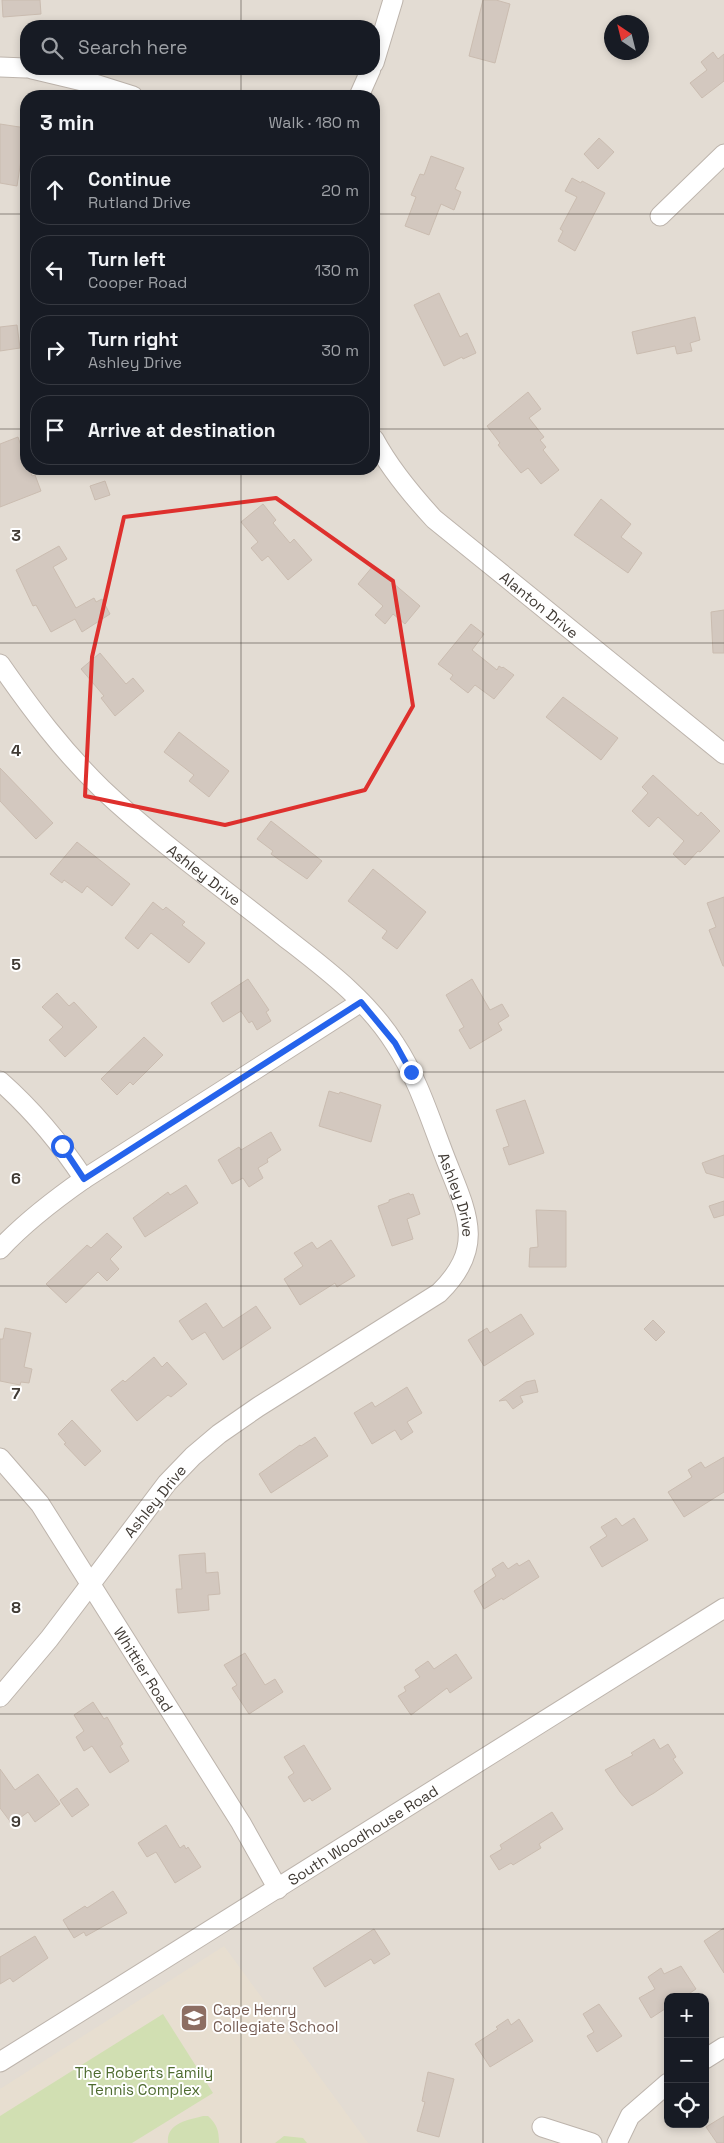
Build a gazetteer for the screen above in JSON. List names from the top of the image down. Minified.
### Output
{"streets":{"street":["Alanton Drive","Ashley Drive","Whittier Road","South Woodhouse Road"]},"crossings":[["Ashley Drive","Whittier Road"],["Whittier Road","South Woodhouse Road"]],"parks":["The Roberts Family Tennis Complex"],"places":{"school or university":["Cape Henry Collegiate School"]},"north":"top left","page":{"search":"Search here","heading":["3 min","Walk · 180 m"],"list":[["Continue","Rutland Drive","20 m"],["Turn left","Cooper Road","130 m"],["Turn right","Ashley Drive","30 m"],"Arrive at destination"],"map_buttons":["+","−"]},"grid":{"rows":["3","4","5","6","7","8","9"]}}
